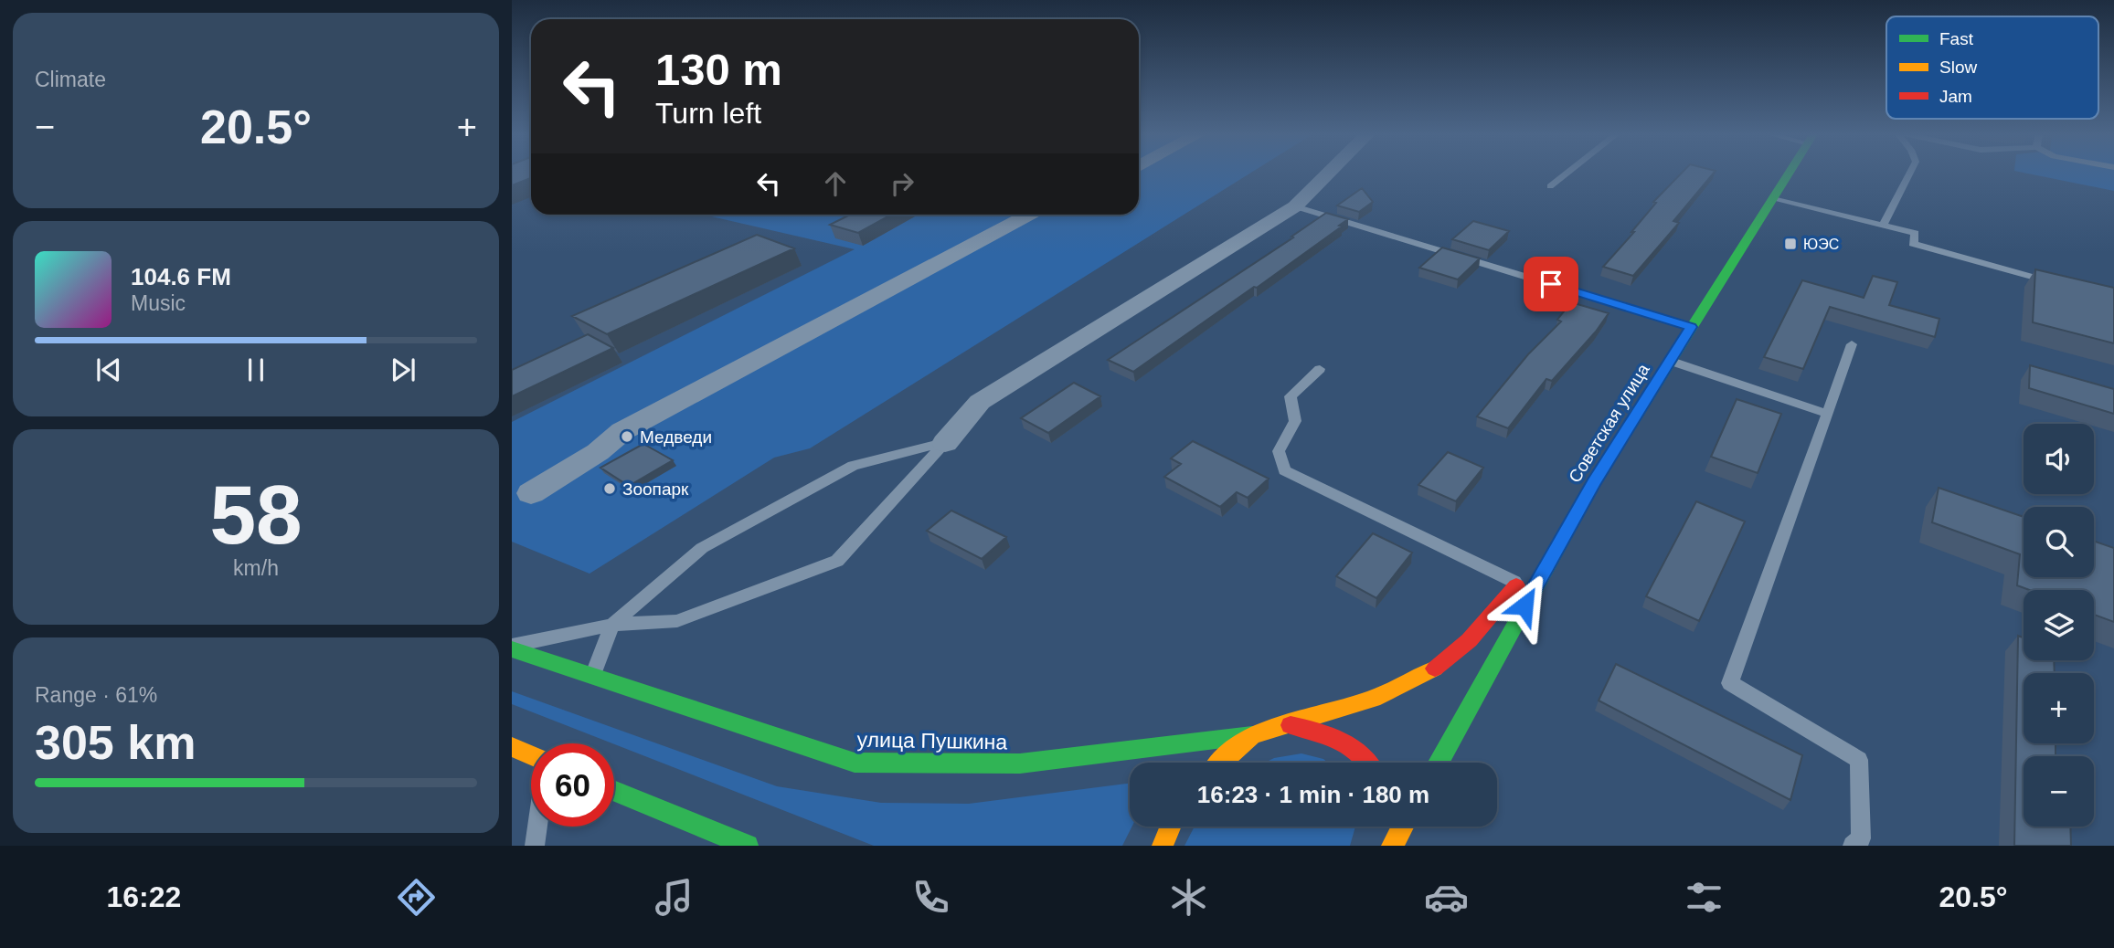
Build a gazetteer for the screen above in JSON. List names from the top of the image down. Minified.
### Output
{"streets":{"main road":["Советская улица","улица Пушкина"]},"places":{"transit":["ЮЭС"],"other":["Медведи","Зоопарк"]},"legend":["Fast","Slow","Jam"],"page":{"tile":["Climate",["58","km/h"],["Range · 61%","305 km"]],"turn":["130 m","Turn left"],"heat":["−","20.5°","+"],"song":["104.6 FM","Music"],"map_buttons":["+","−"],"limit":"60","trip":"16:23 · 1 min · 180 m","tabs":["16:22","20.5°"]}}
